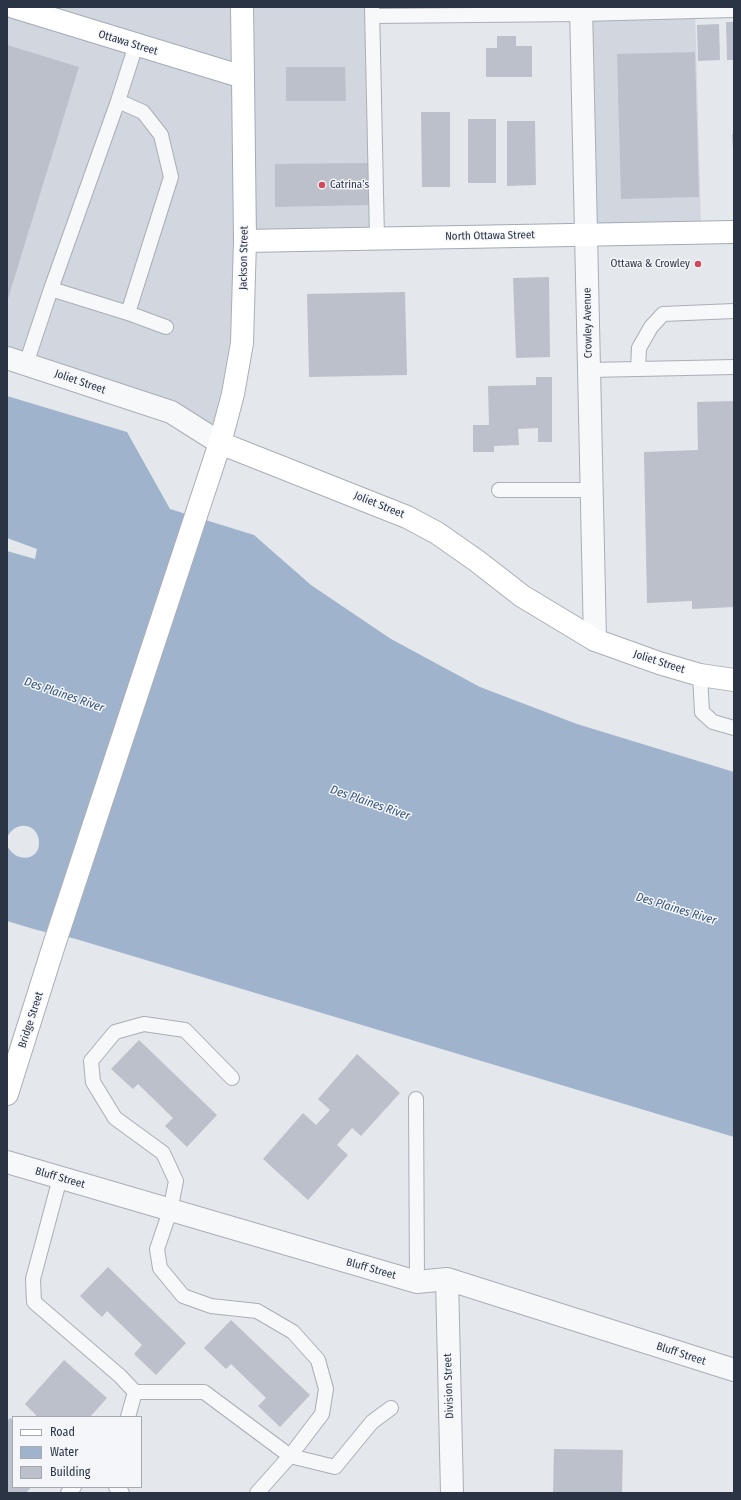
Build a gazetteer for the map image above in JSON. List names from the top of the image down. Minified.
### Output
{"streets":{"street":["Ottawa Street","North Ottawa Street","Jackson Street","Crowley Avenue","Joliet Street","Bridge Street","Bluff Street","Division Street"]},"crossings":[["Ottawa Street","Jackson Street"],["North Ottawa Street","Jackson Street"],["North Ottawa Street","Crowley Avenue"],["Jackson Street","Joliet Street"],["Jackson Street","Bridge Street"],["Crowley Avenue","Joliet Street"],["Bluff Street","Division Street"]],"water":["Des Plaines River"],"places":["Catrina’s","Ottawa & Crowley"],"legend":["Road","Water","Building"]}
